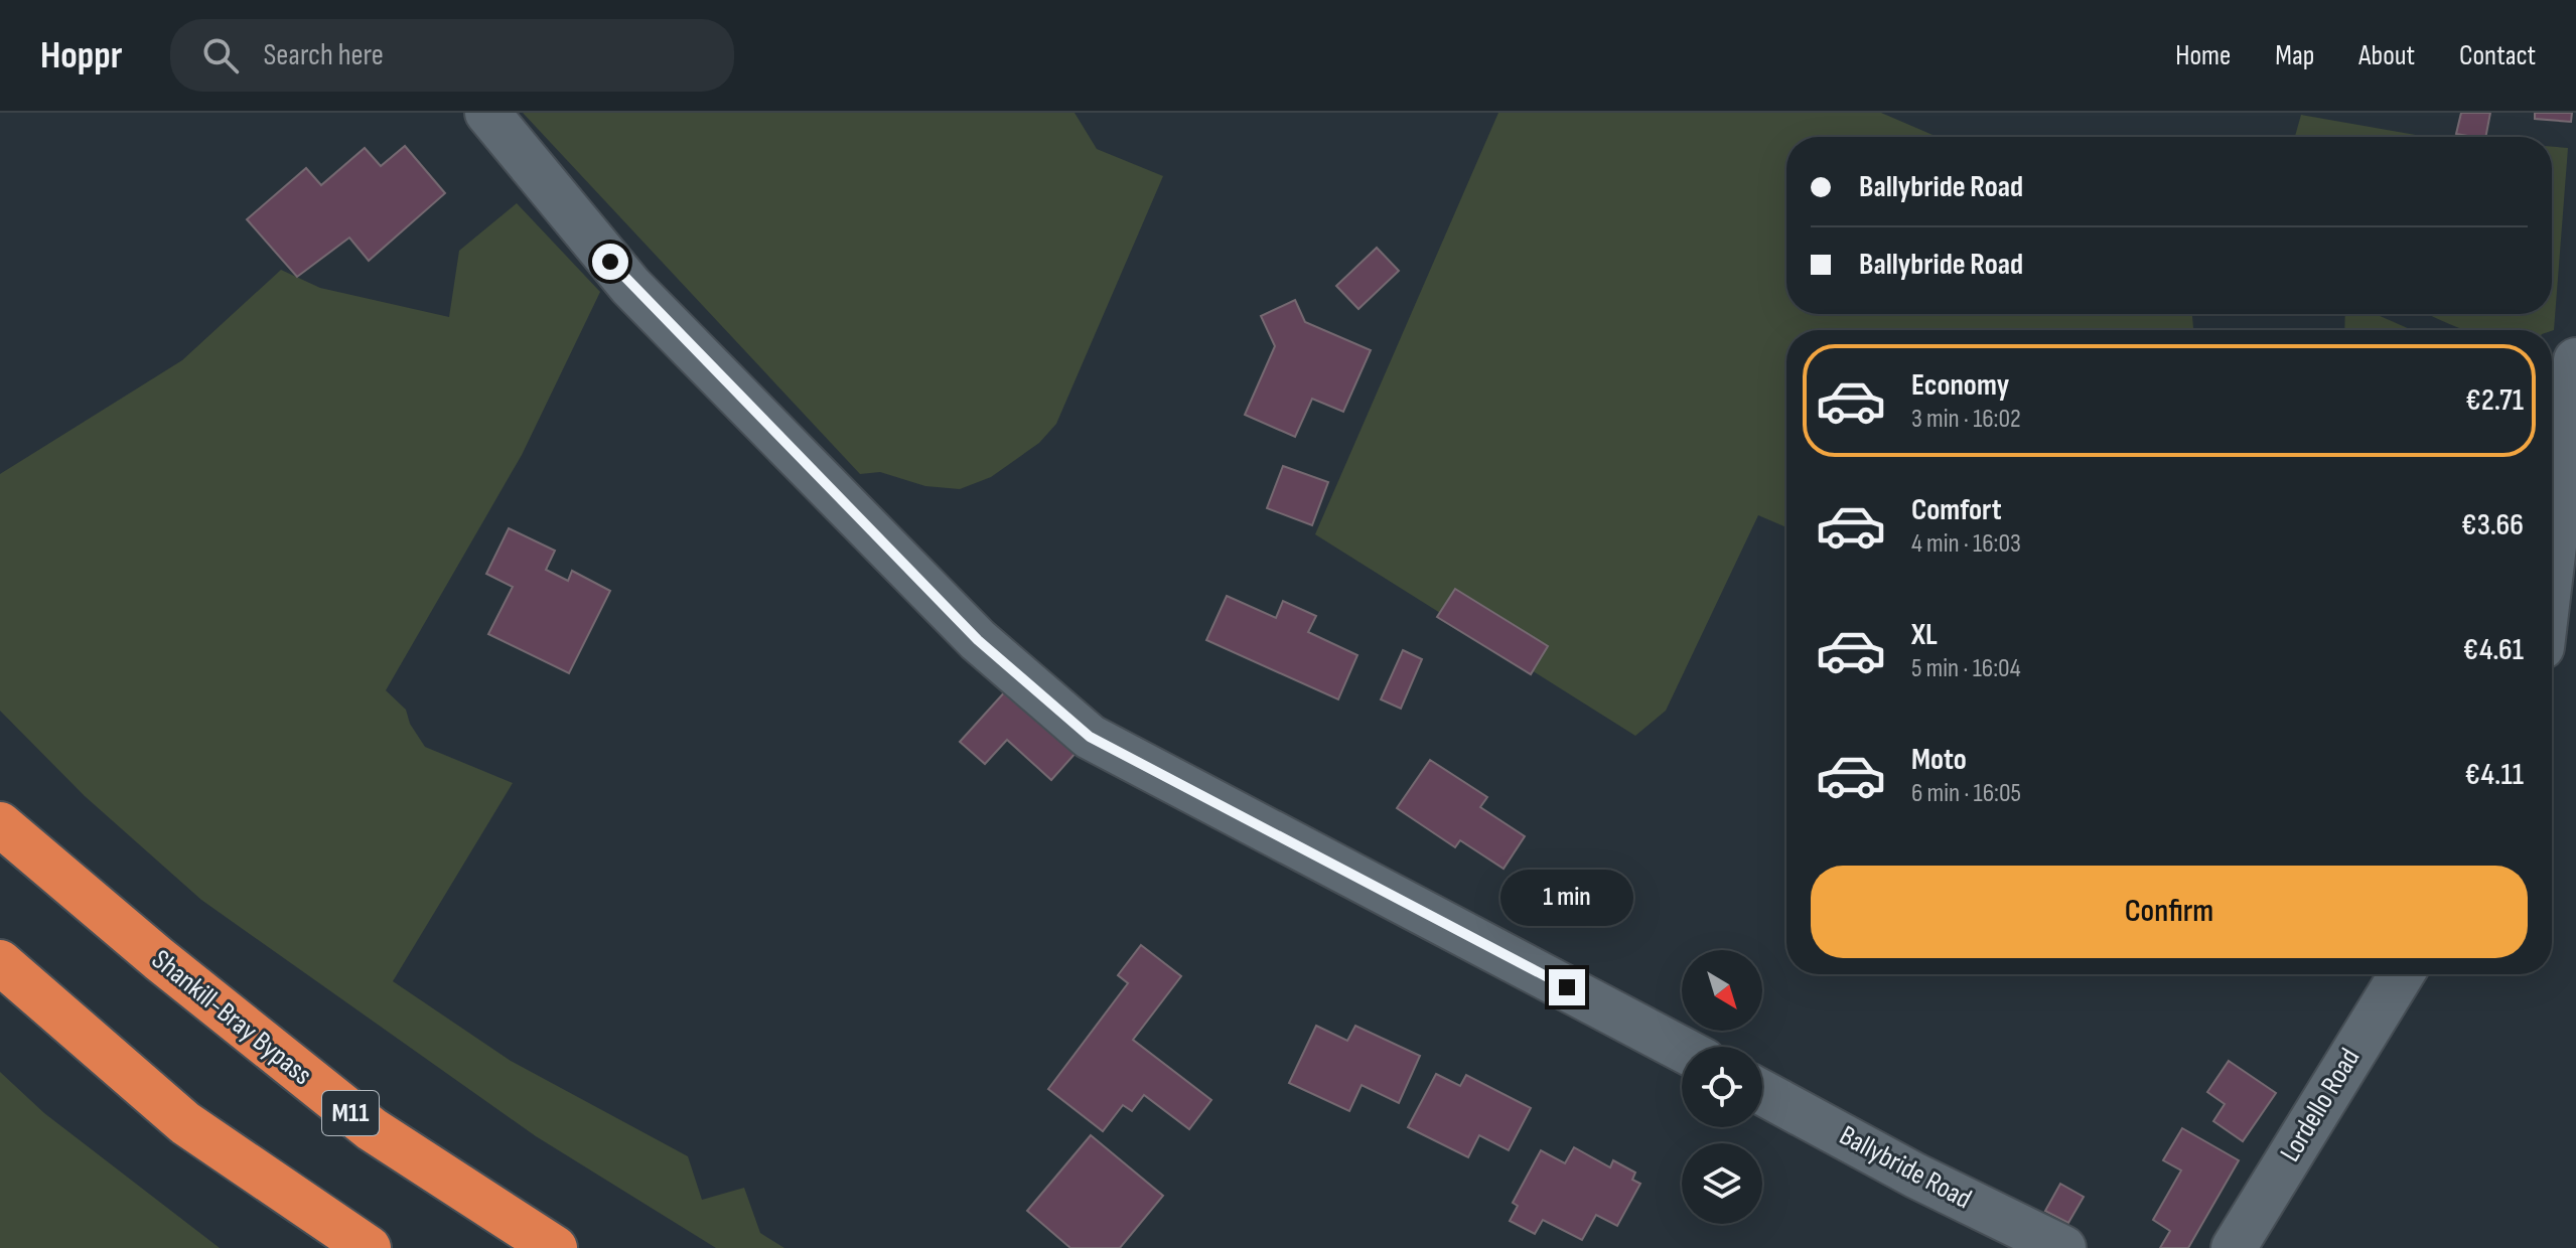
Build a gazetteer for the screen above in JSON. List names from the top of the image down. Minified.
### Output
{"streets":{"highway":["Shankill-Bray Bypass","M11"],"street":["Lordello Road","Ballybride Road"]},"north":"bottom right","page":{"header":"Hoppr","search":"Search here","nav":["Home","Map","About","Contact"],"banner":["Ballybride Road","Ballybride Road"],"list":[{"name":"Economy","note":"3 min · 16:02","value":"€2.71"},{"name":"Comfort","note":"4 min · 16:03","value":"€3.66"},{"name":"XL","note":"5 min · 16:04","value":"€4.61"},{"name":"Moto","note":"6 min · 16:05","value":"€4.11"}],"buttons":"Confirm","bubble":"1 min"}}
